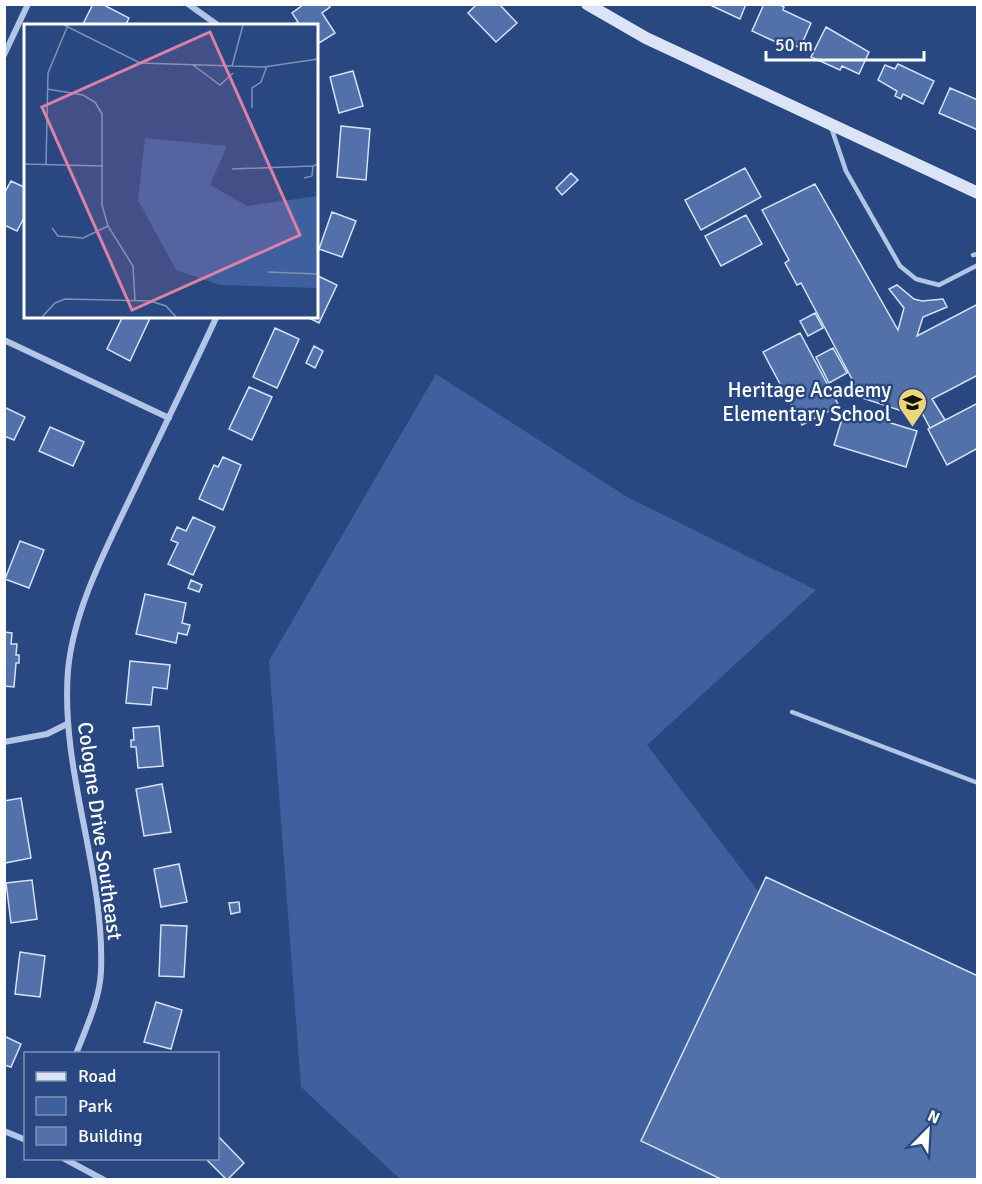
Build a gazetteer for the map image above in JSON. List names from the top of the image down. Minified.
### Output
{"streets":{"street":["Cologne Drive Southeast"]},"places":{"school or university":["Heritage Academy Elementary School"]},"legend":["Road","Park","Building"],"scale_bar":"50 m","north":"top right"}
